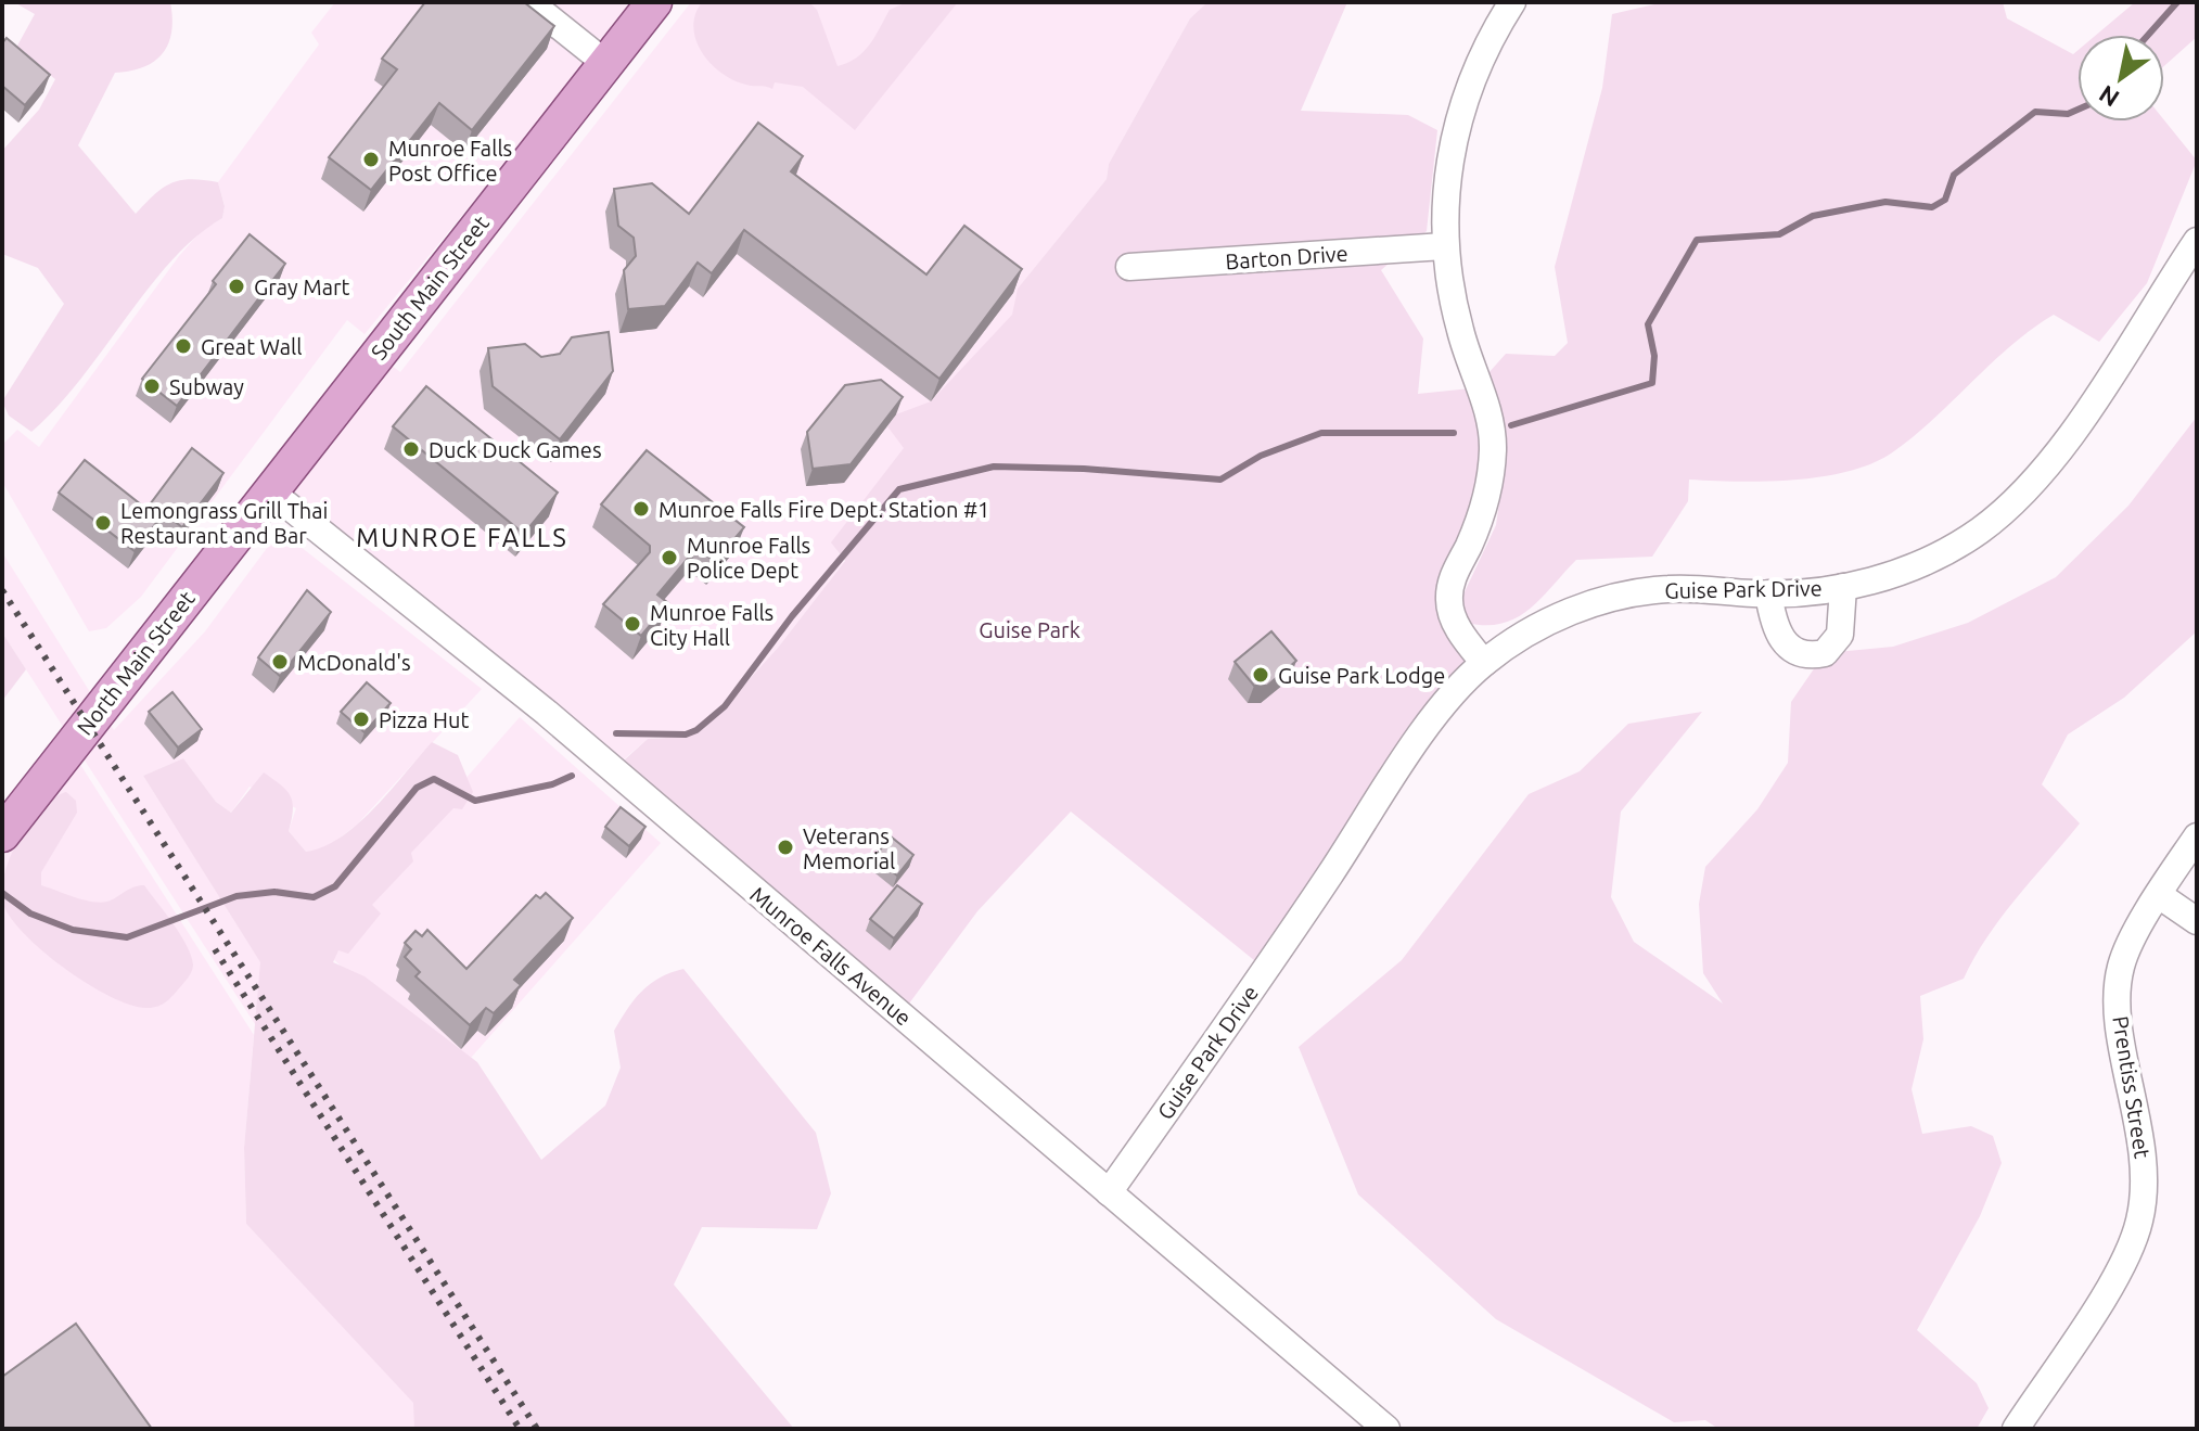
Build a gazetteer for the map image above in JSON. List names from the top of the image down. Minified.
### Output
{"streets":{"main road":["South Main Street","North Main Street"],"street":["Barton Drive","Guise Park Drive","Munroe Falls Avenue","Prentiss Street"]},"crossings":[["South Main Street","North Main Street"],["South Main Street","Munroe Falls Avenue"],["Guise Park Drive","Munroe Falls Avenue"],["North Main Street","Munroe Falls Avenue"]],"districts":["MUNROE FALLS"],"parks":["Guise Park"],"places":["Munroe Falls Post Office","Gray Mart","Great Wall","Subway","Duck Duck Games","Munroe Falls Fire Dept. Station #1","Lemongrass Grill Thai Restaurant and Bar","Munroe Falls Police Dept","Munroe Falls City Hall","McDonald's","Guise Park Lodge","Pizza Hut","Veterans Memorial"],"north":"bottom left"}
